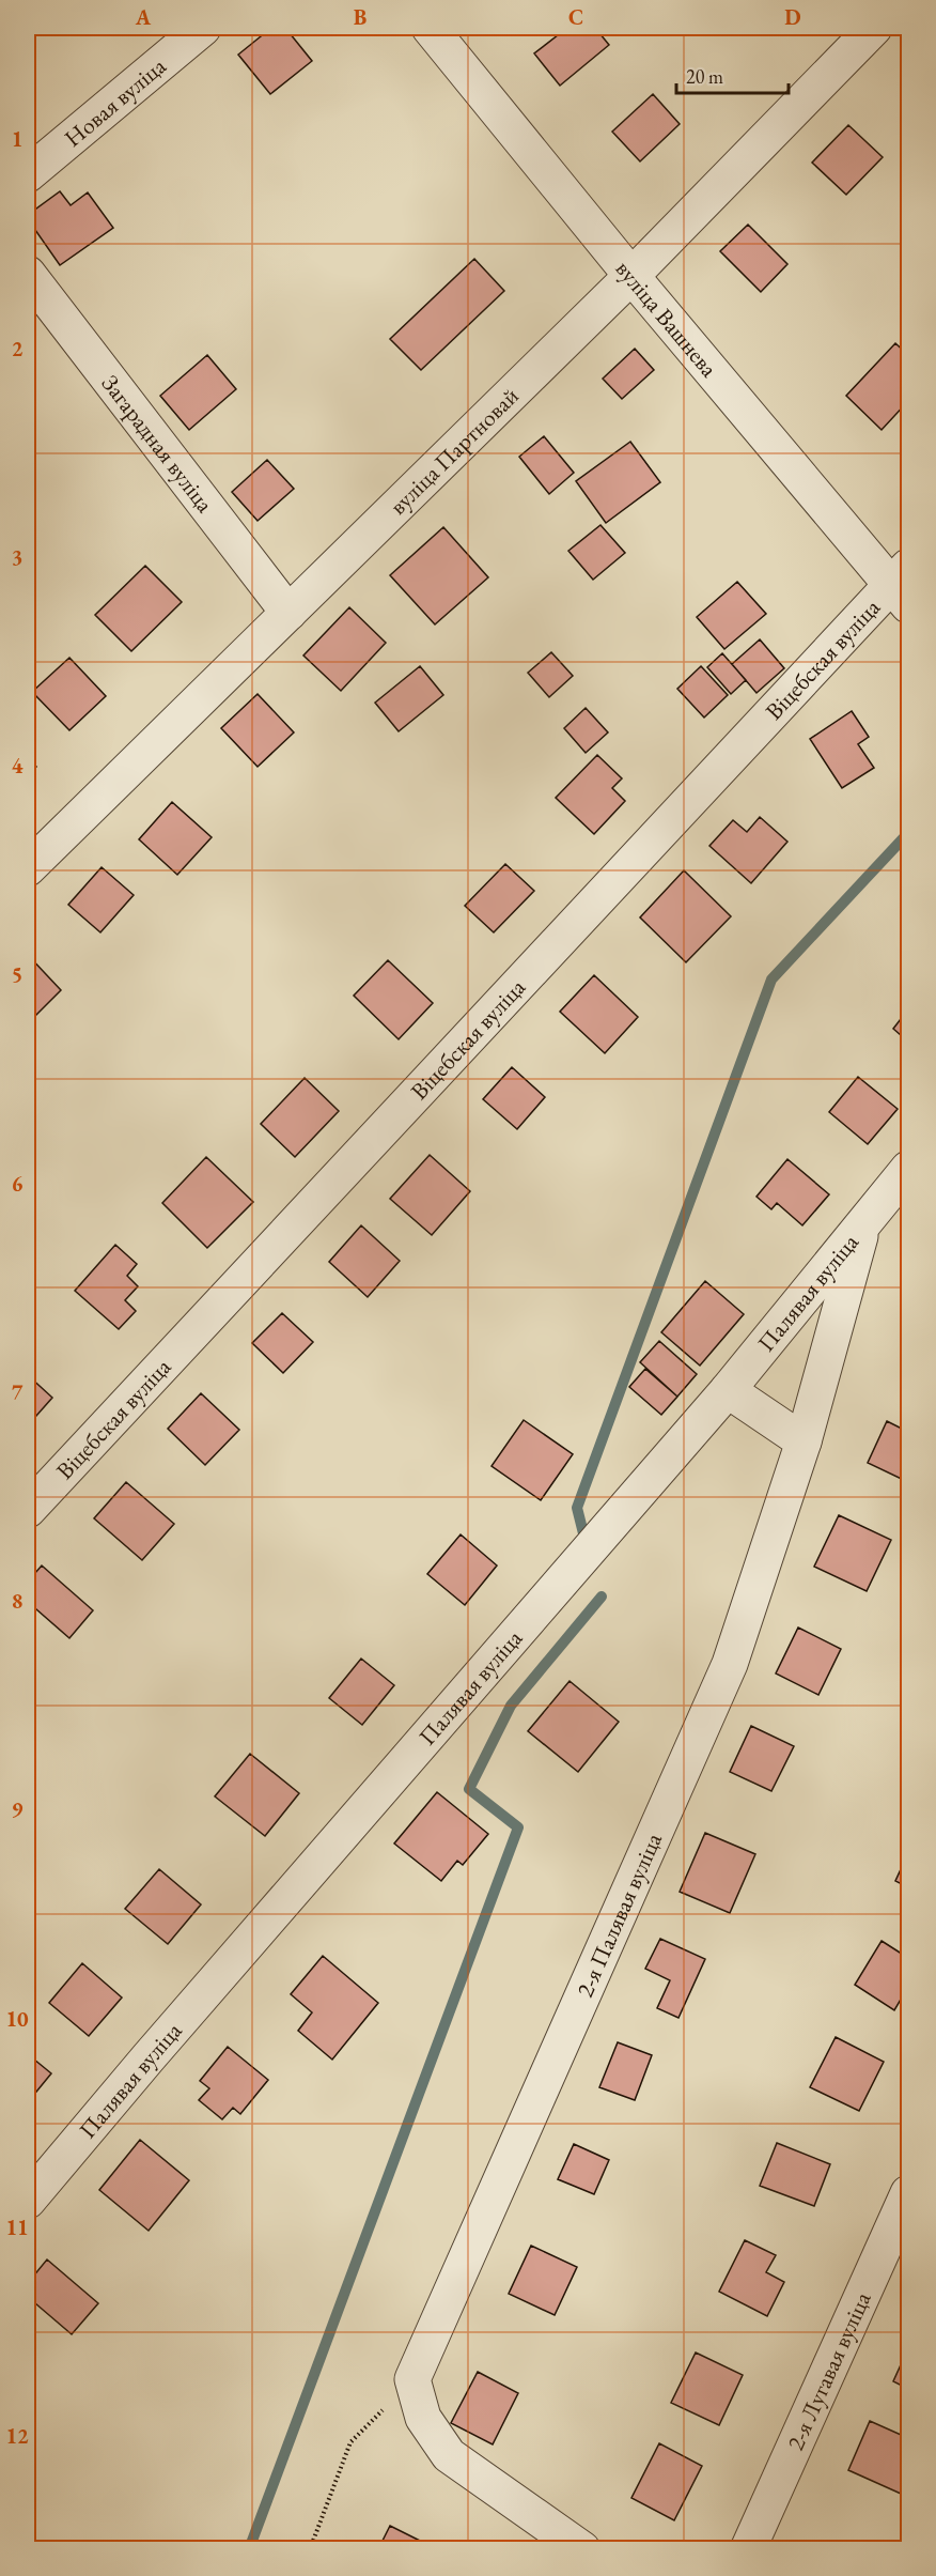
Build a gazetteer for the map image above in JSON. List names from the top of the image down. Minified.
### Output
{"streets":{"street":["Новая вуліца","вуліца Вашнева","Загарадная вуліца","вуліца Партновай","Віцебская вуліца","Палявая вуліца","2-я Палявая вуліца","2-я Лугавая вуліца"]},"crossings":[["вуліца Вашнева","вуліца Партновай"],["вуліца Вашнева","Віцебская вуліца"],["Загарадная вуліца","вуліца Партновай"],["Палявая вуліца","2-я Палявая вуліца"]],"scale_bar":"20 m","grid":{"columns":["A","B","C","D"],"rows":["1","2","3","4","5","6","7","8","9","10","11","12"]}}
